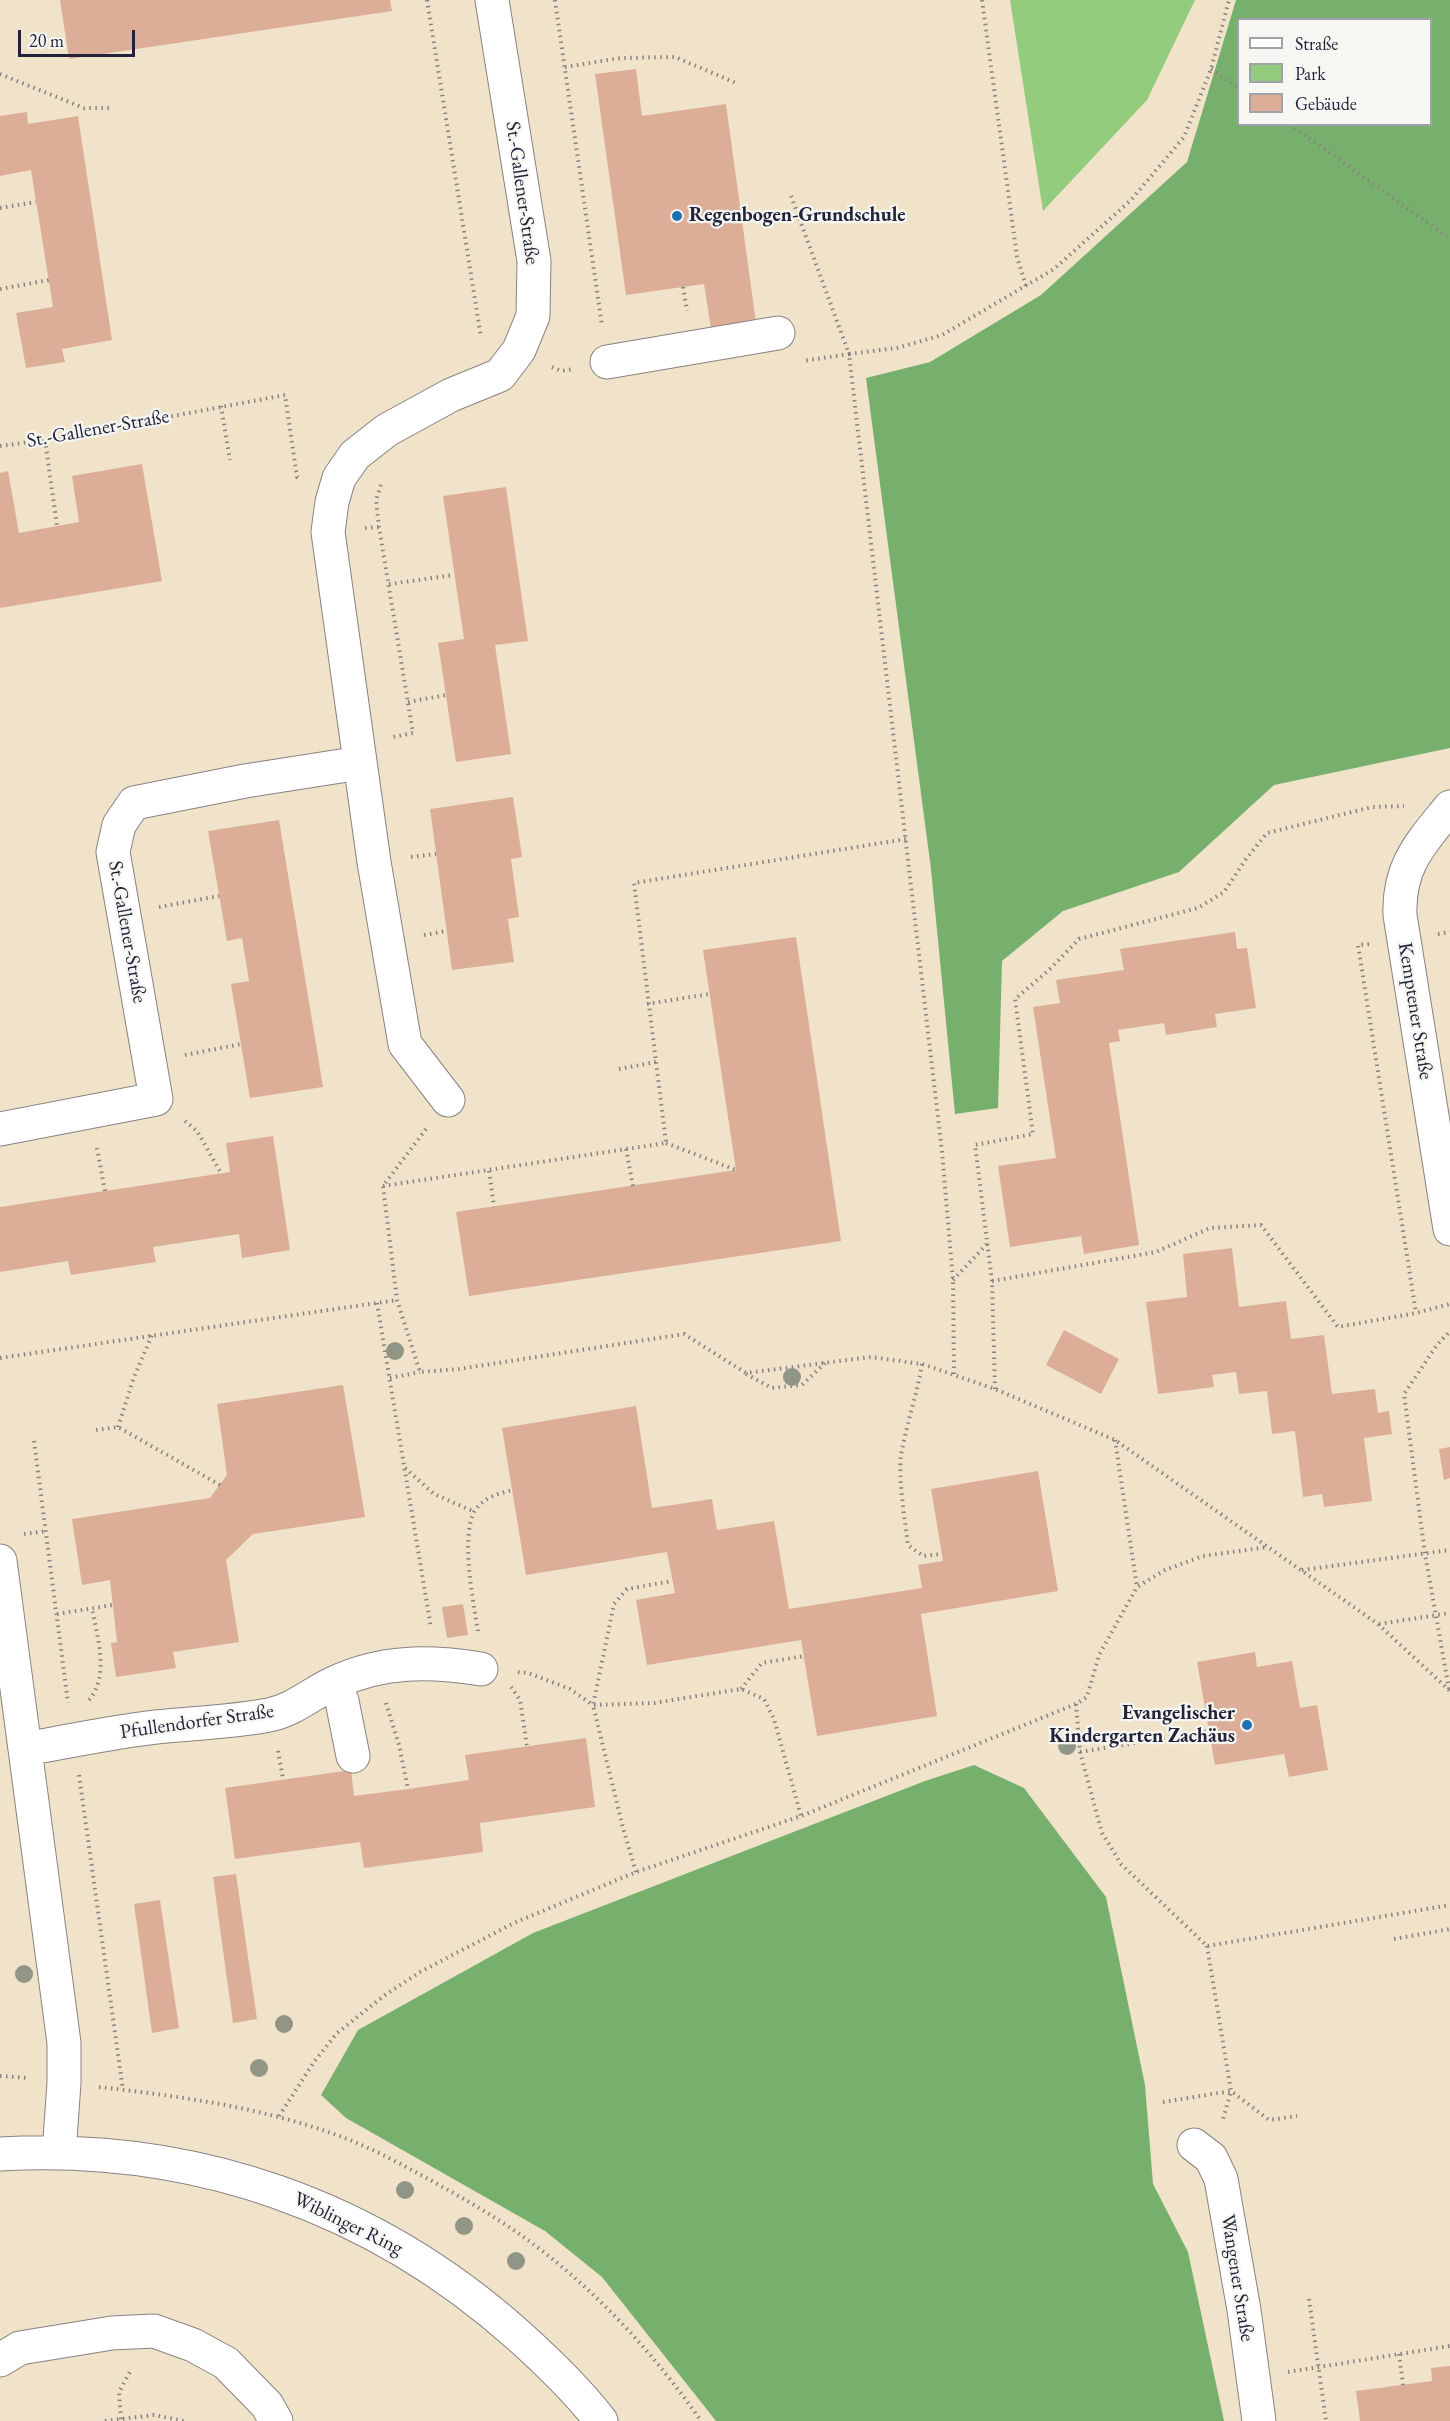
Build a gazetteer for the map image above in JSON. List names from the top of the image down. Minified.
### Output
{"streets":{"street":["St.-Gallener-Straße","Kemptener Straße","Pfullendorfer Straße","Wiblinger Ring","Wangener Straße"]},"places":["Regenbogen-Grundschule","Evangelischer Kindergarten Zachäus"],"legend":["Straße","Park","Gebäude"],"scale_bar":"20 m"}
